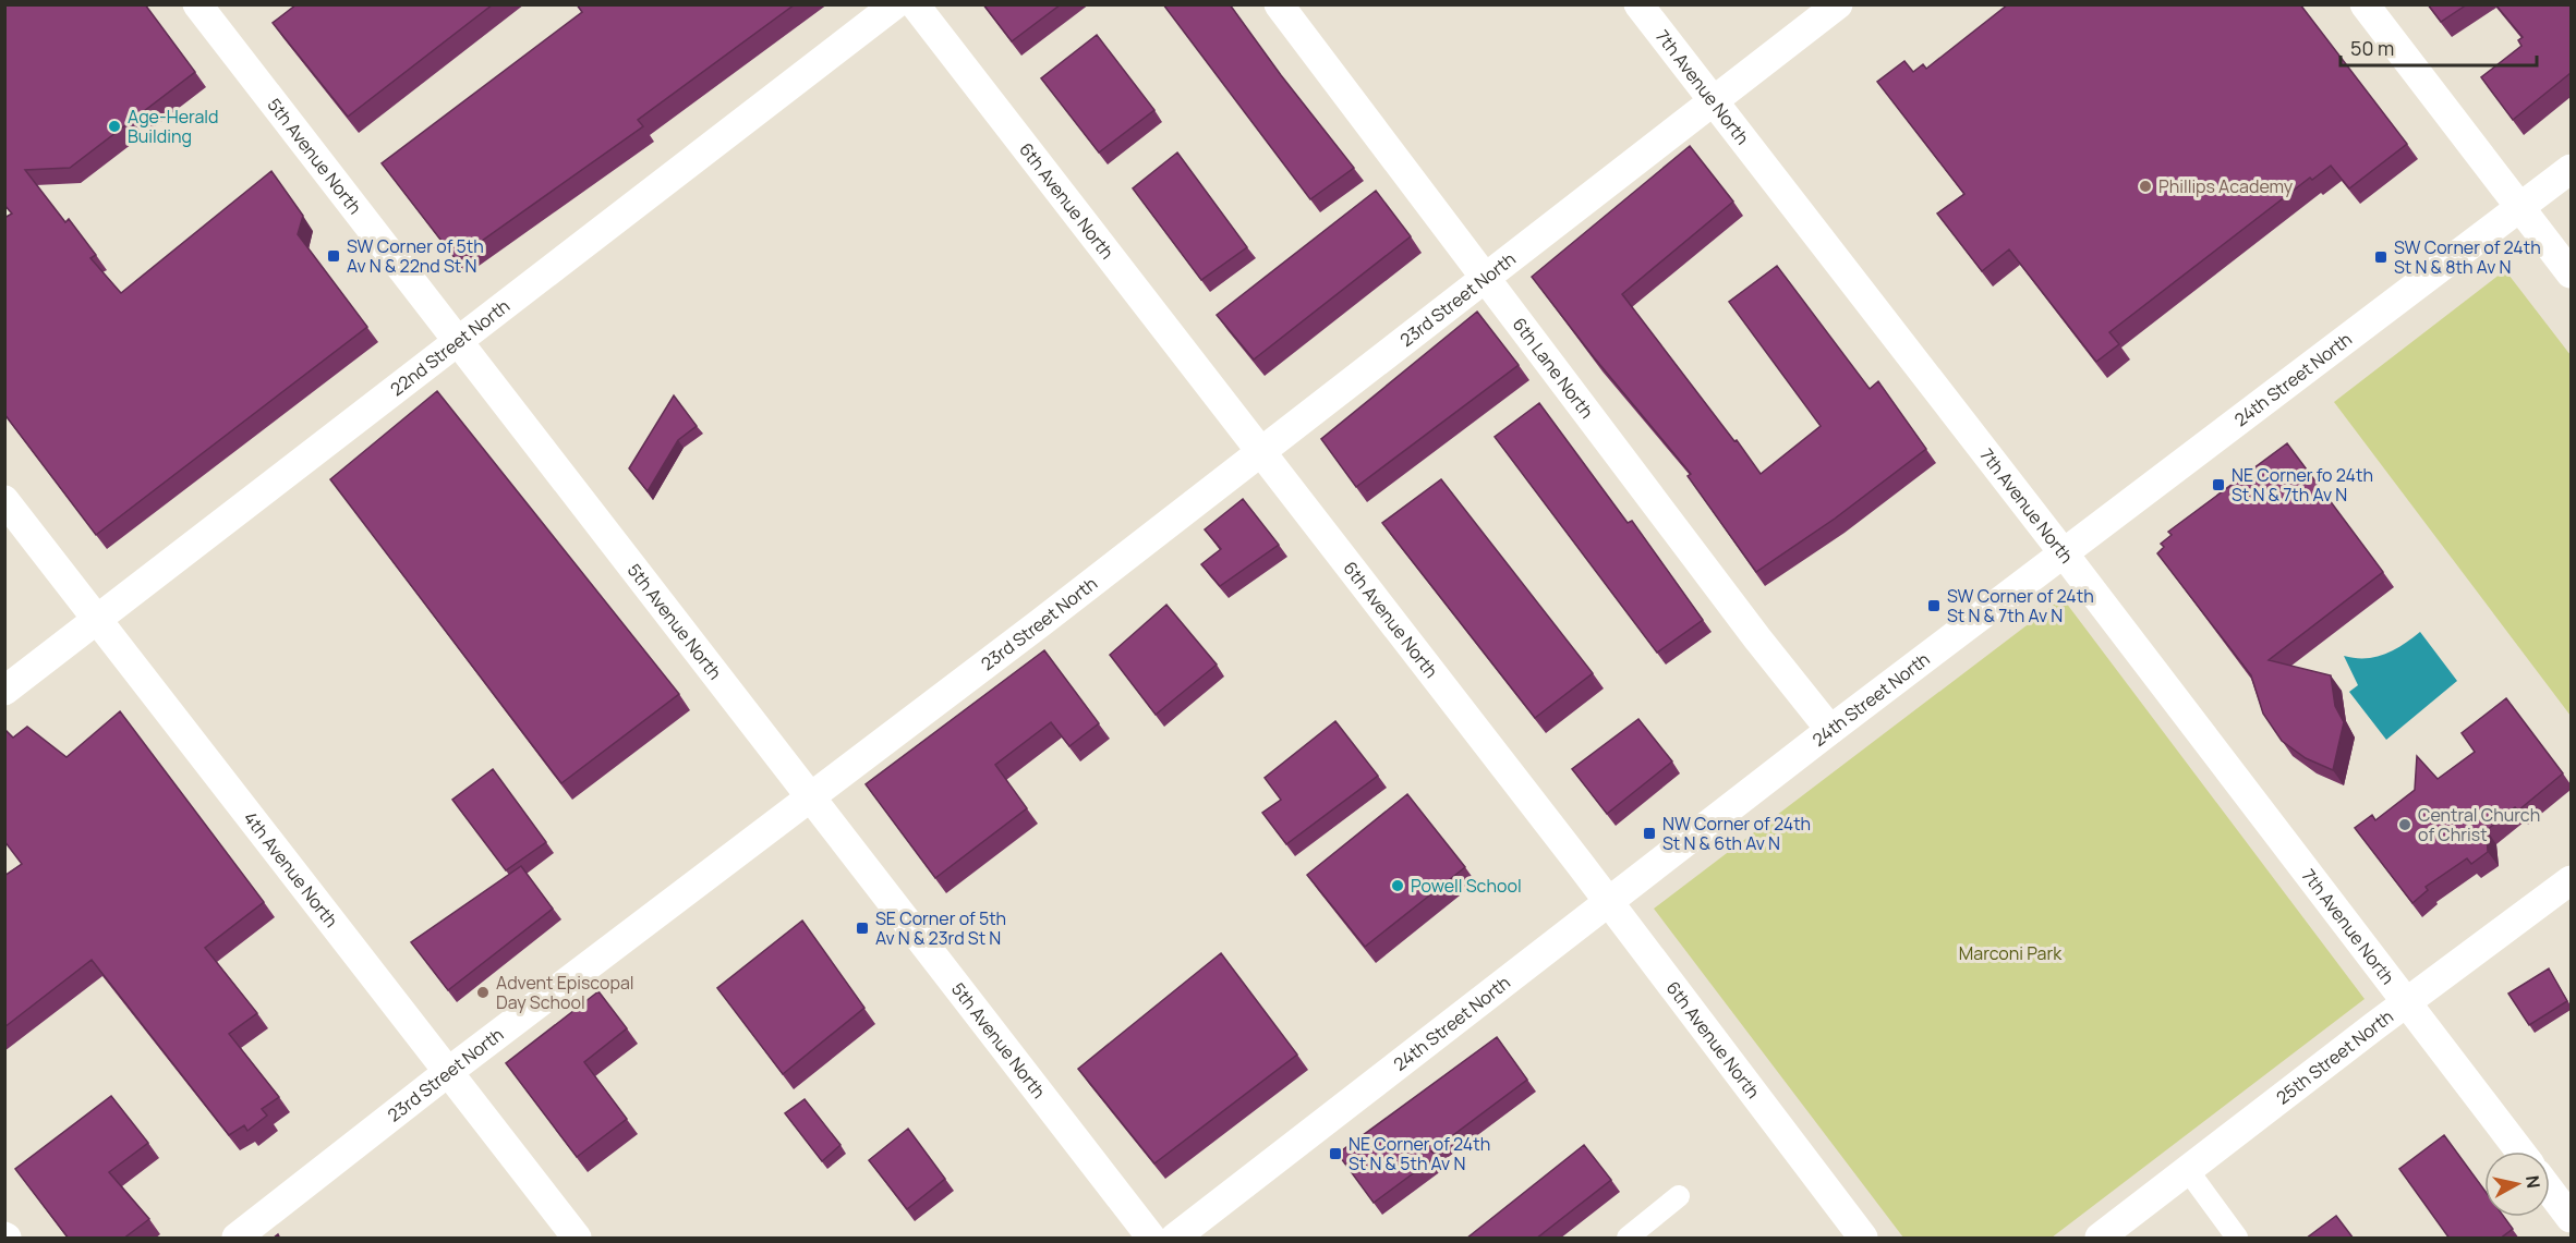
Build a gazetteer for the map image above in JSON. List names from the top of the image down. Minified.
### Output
{"streets":{"street":["7th Avenue North","5th Avenue North","6th Avenue North","23rd Street North","22nd Street North","6th Lane North","24th Street North","4th Avenue North","25th Street North"]},"crossings":[["7th Avenue North","23rd Street North"],["7th Avenue North","24th Street North"],["7th Avenue North","25th Street North"],["5th Avenue North","23rd Street North"],["5th Avenue North","22nd Street North"],["6th Avenue North","23rd Street North"],["6th Avenue North","24th Street North"],["23rd Street North","6th Lane North"],["23rd Street North","4th Avenue North"],["22nd Street North","4th Avenue North"],["6th Lane North","24th Street North"]],"parks":["Marconi Park"],"places":{"other":["Age-Herald Building","Phillips Academy","Central Church of Christ","Powell School","Advent Episcopal Day School"],"transit":["SW Corner of 5th Av N & 22nd St N","SW Corner of 24th St N & 8th Av N","NE Corner fo 24th St N & 7th Av N","SW Corner of 24th St N & 7th Av N","NW Corner of 24th St N & 6th Av N","SE Corner of 5th Av N & 23rd St N","NE Corner of 24th St N & 5th Av N"]},"scale_bar":"50 m","north":"right"}
